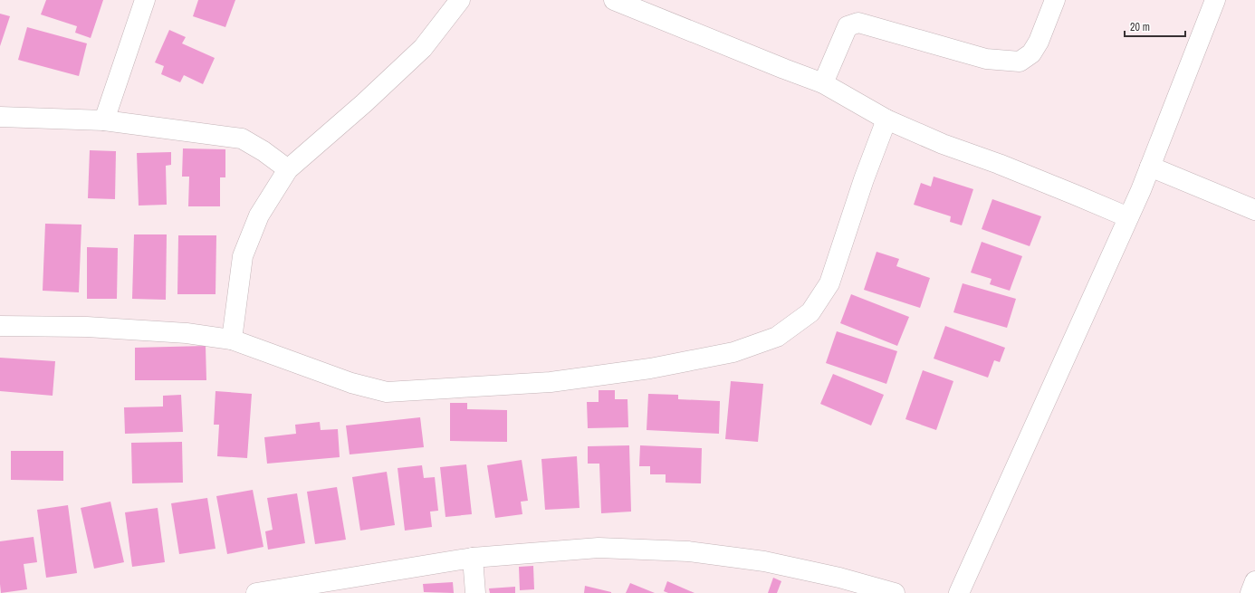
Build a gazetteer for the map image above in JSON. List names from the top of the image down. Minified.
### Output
{"scale_bar":"20 m"}
